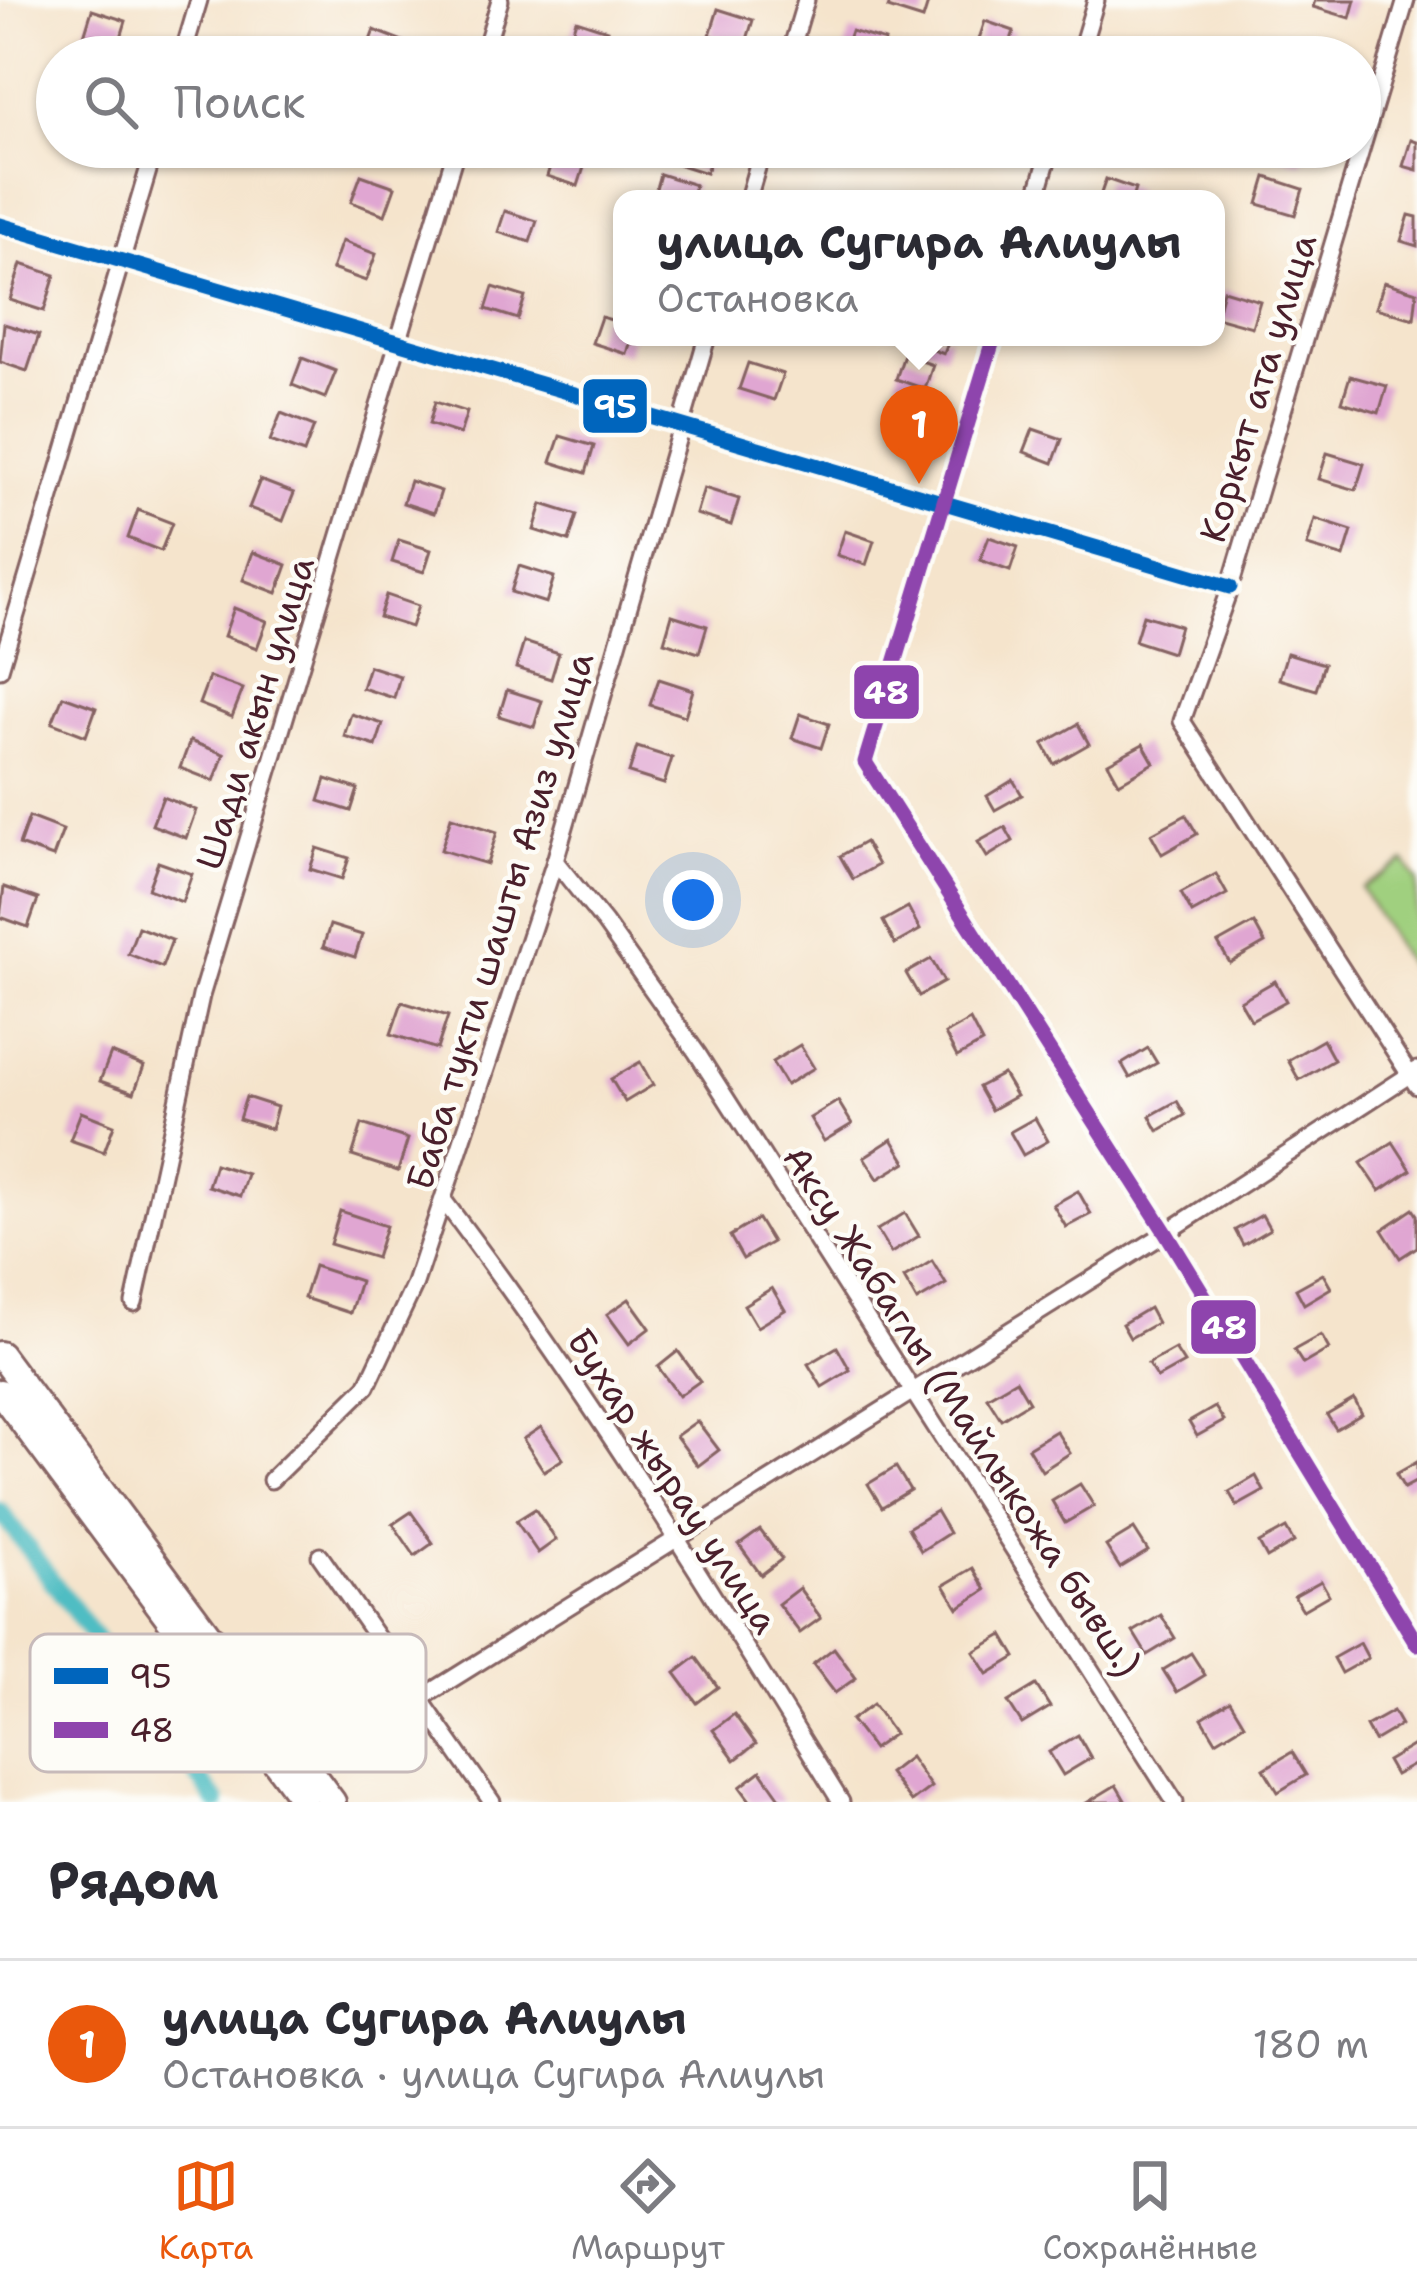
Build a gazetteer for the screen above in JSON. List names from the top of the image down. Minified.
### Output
{"streets":{"street":["Коркыт ата улица","Шади акын улица","Баба тукти шашты Азиз улица","Аксу Жабаглы (Майлыкожа бывш.)","Бухар жырау улица"]},"crossings":[["Баба тукти шашты Азиз улица","Аксу Жабаглы (Майлыкожа бывш.)"],["Баба тукти шашты Азиз улица","Бухар жырау улица"]],"lines":["transit line 95","transit line 48"],"legend":["95","48"],"page":{"search":"Поиск","popup":["улица Сугира Алиулы","Остановка"],"pins":"1","heading":"Рядом","list":[{"mark":"1","name":"улица Сугира Алиулы","note":"Остановка · улица Сугира Алиулы","value":"180 m"}],"nav":["Карта","Маршрут","Сохранённые"]}}
